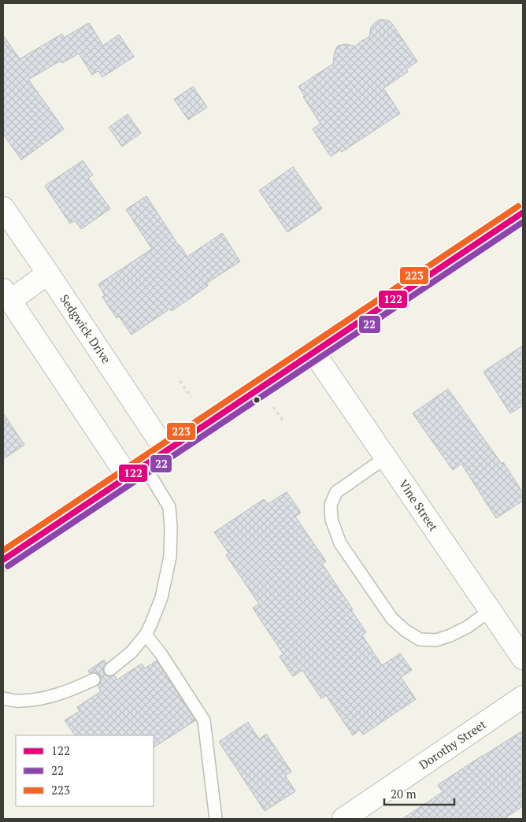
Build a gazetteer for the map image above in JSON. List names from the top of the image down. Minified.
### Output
{"streets":{"street":["Sedgwick Drive","Vine Street","Dorothy Street"]},"lines":["transit line 223","transit line 122","transit line 22"],"legend":["122","22","223"],"scale_bar":"20 m"}
